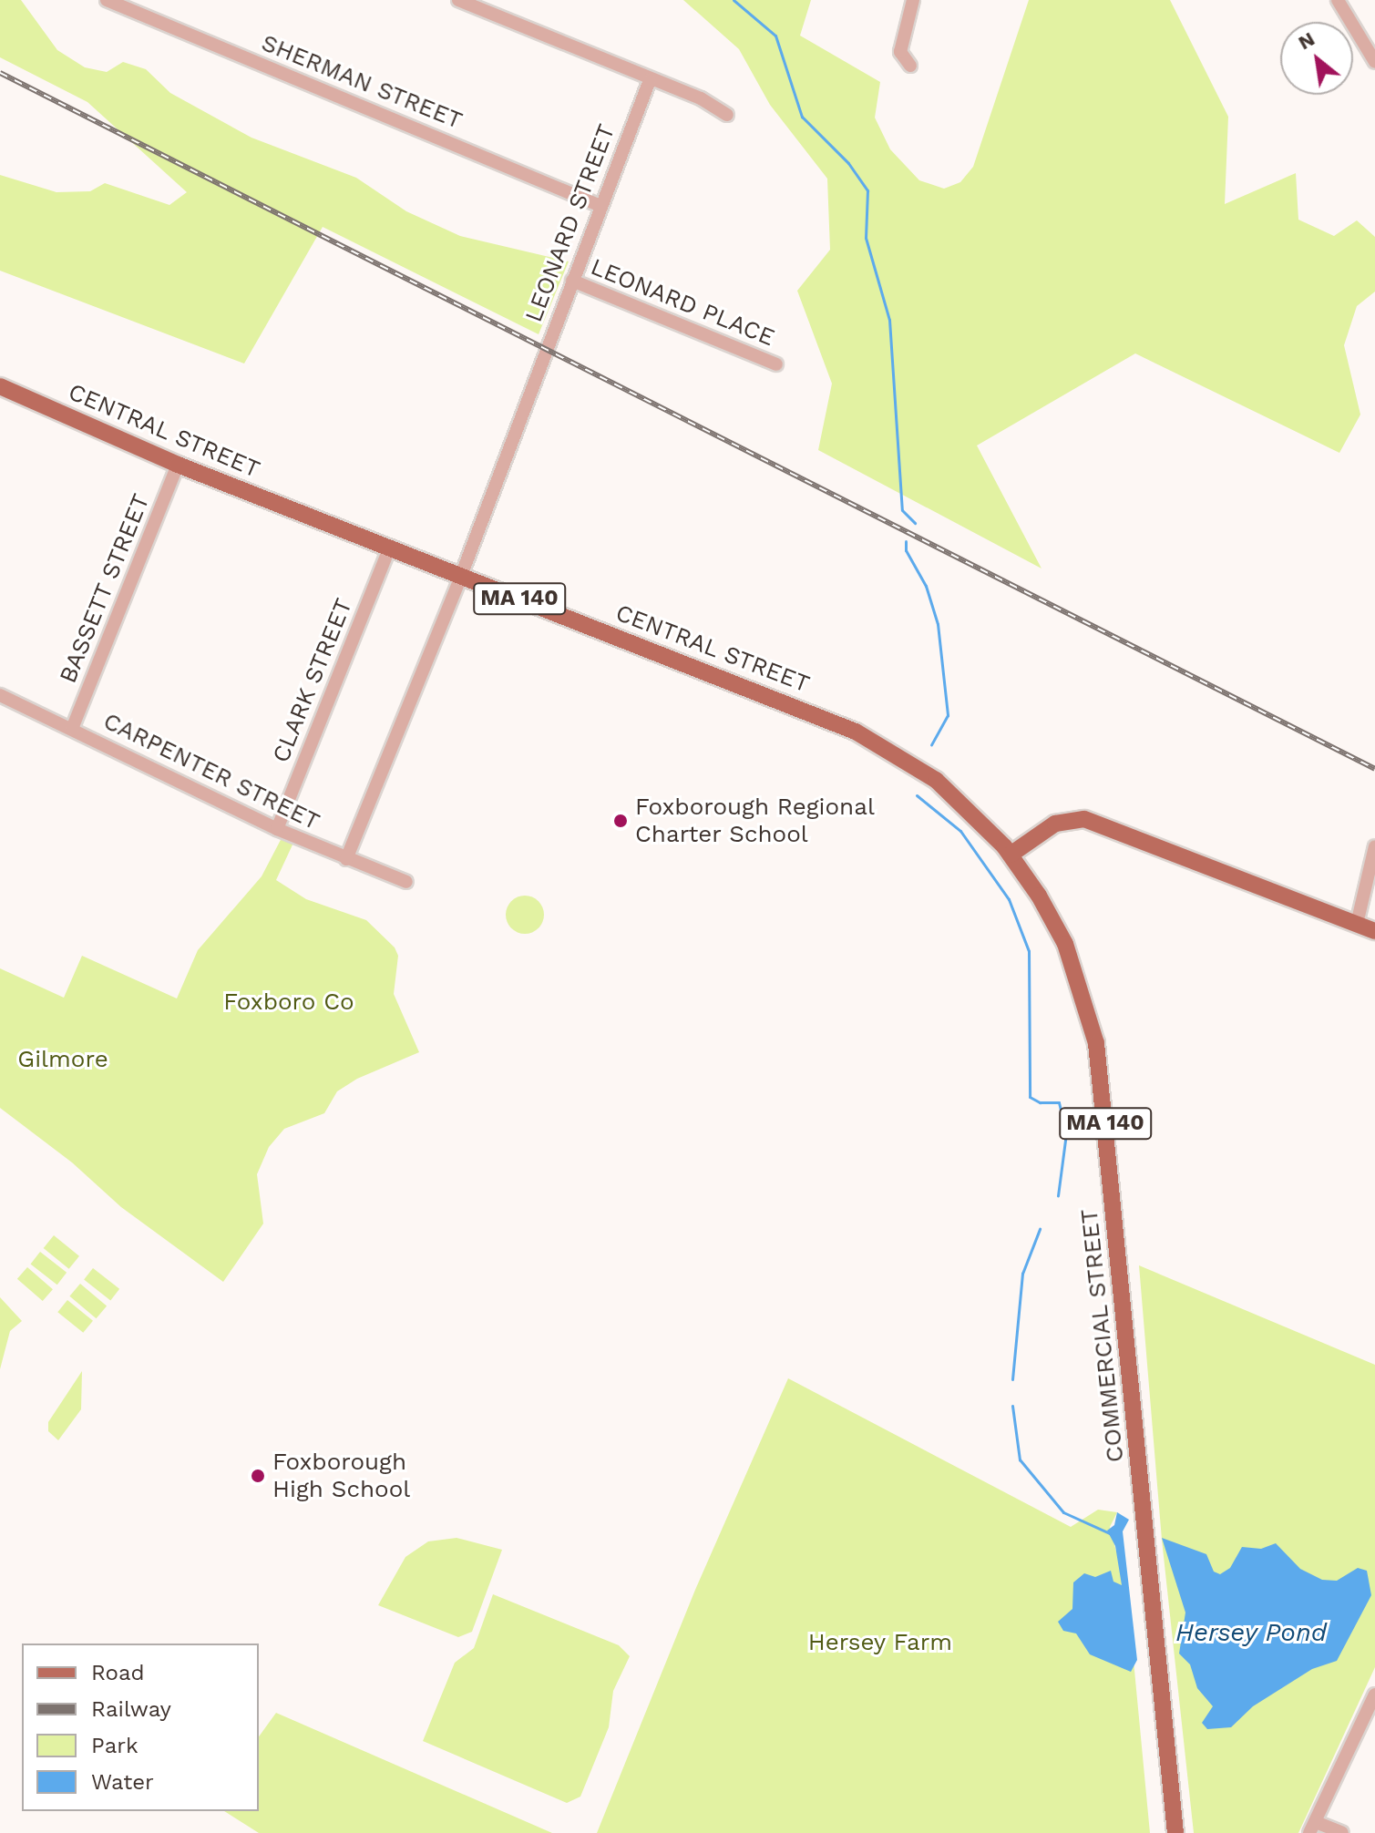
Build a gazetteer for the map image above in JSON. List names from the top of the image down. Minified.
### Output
{"streets":{"main road":["CENTRAL STREET","MA 140","COMMERCIAL STREET"],"street":["SHERMAN STREET","LEONARD STREET","LEONARD PLACE","BASSETT STREET","CLARK STREET","CARPENTER STREET"]},"crossings":[["SHERMAN STREET","LEONARD STREET"],["LEONARD STREET","LEONARD PLACE"],["LEONARD STREET","CENTRAL STREET"],["LEONARD STREET","CARPENTER STREET"],["CENTRAL STREET","BASSETT STREET"],["CENTRAL STREET","CLARK STREET"],["CENTRAL STREET","COMMERCIAL STREET"],["BASSETT STREET","CARPENTER STREET"],["CLARK STREET","CARPENTER STREET"]],"water":["Hersey Pond"],"parks":["Foxboro Co","Gilmore","Hersey Farm"],"places":["Foxborough Regional Charter School","Foxborough High School"],"legend":["Road","Railway","Park","Water"],"north":"top left"}
